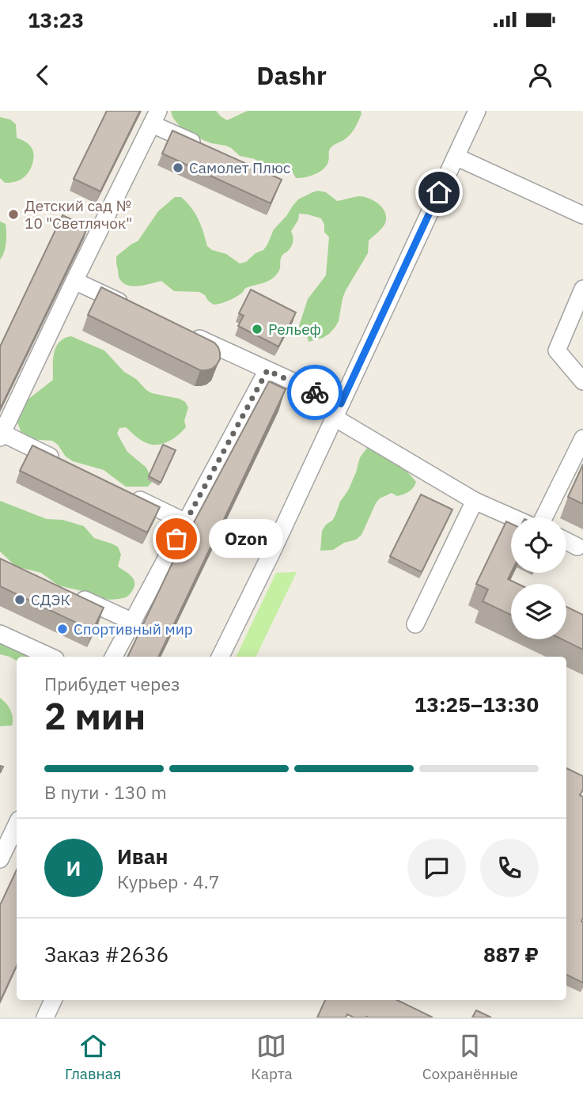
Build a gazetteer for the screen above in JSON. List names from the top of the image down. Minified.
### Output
{"places":["Самолет Плюс","Детский сад № 10 \"Светлячок\"","Рельеф","Ozon","СДЭК","Спортивный мир"],"page":{"status":"13:23","header":"Dashr","bubble":"Ozon","heading":["2 мин","Прибудет через","13:25–13:30"],"panel":["Иван","Курьер · 4.7","Заказ #2636","887 ₽"],"bar":"В пути · 130 m","round":"И","tabs":["Главная","Карта","Сохранённые"]}}
